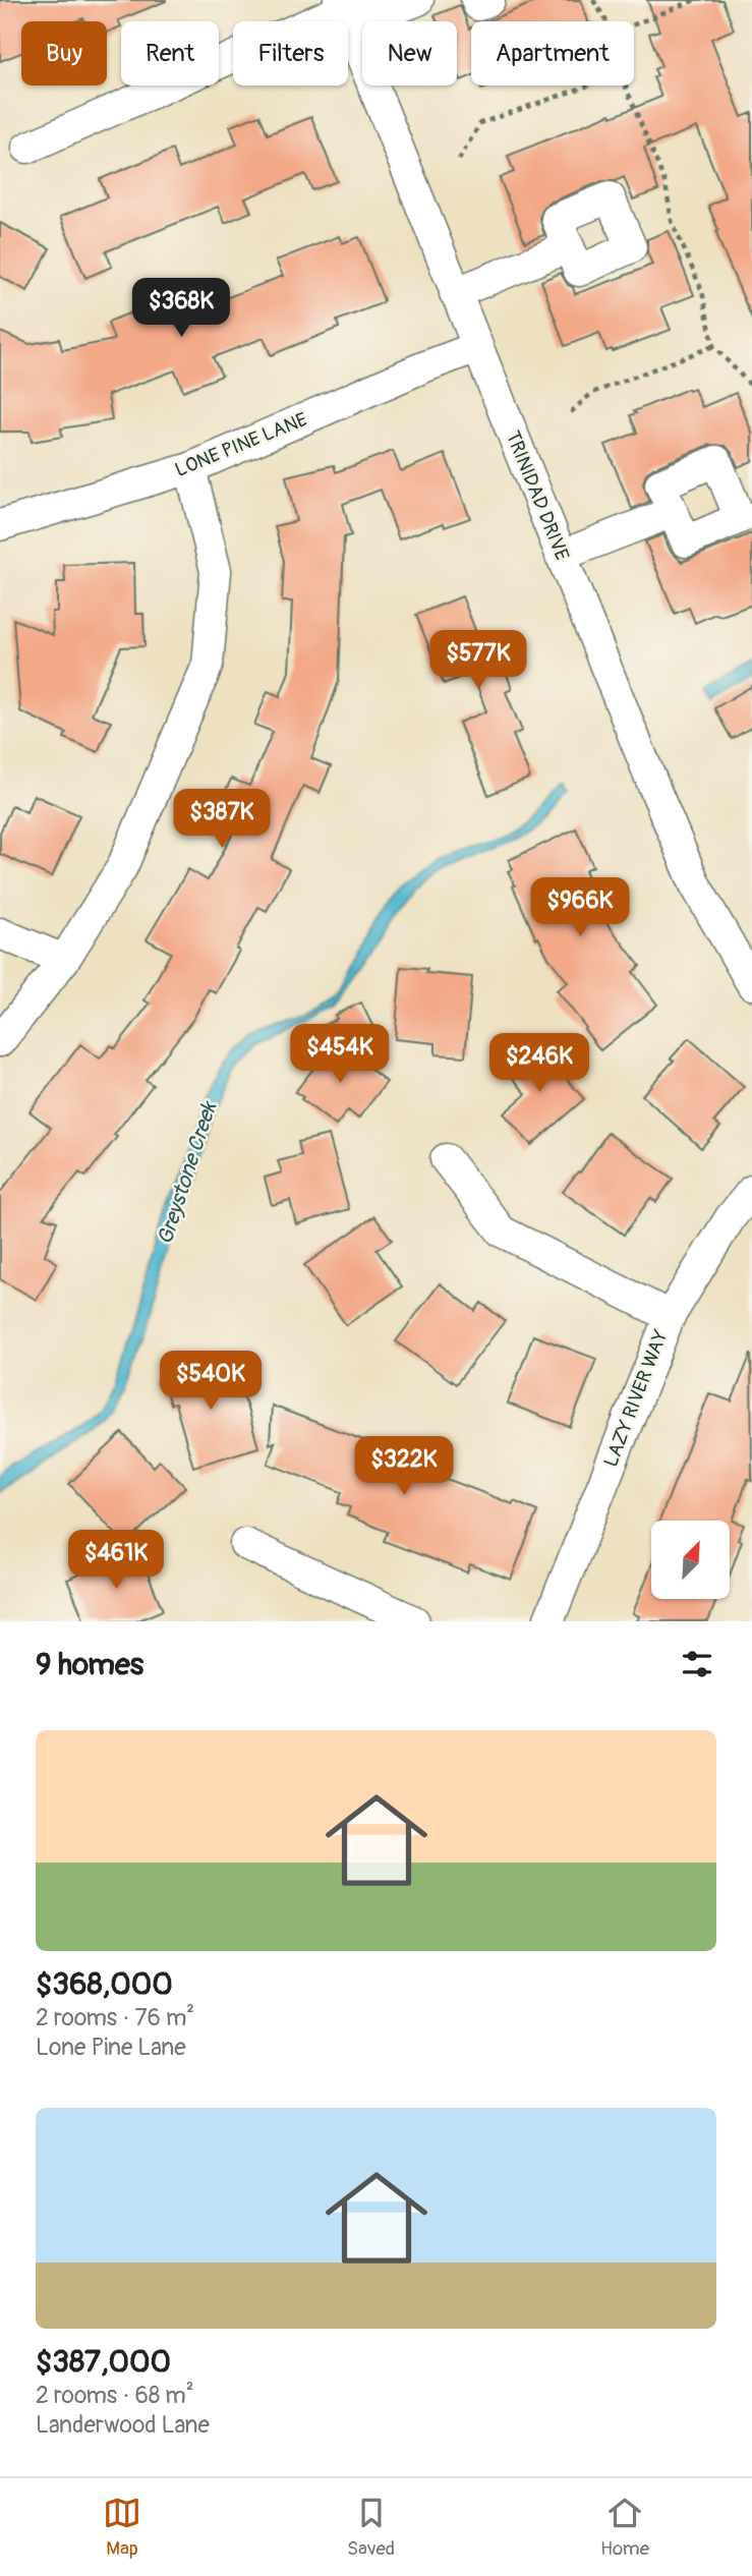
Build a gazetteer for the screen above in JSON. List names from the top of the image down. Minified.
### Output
{"streets":{"street":["LONE PINE LANE","TRINIDAD DRIVE","LAZY RIVER WAY"]},"crossings":[["LONE PINE LANE","TRINIDAD DRIVE"]],"water":["Greystone Creek"],"north":"top right","page":{"chip":["Buy","Rent","Filters","New","Apartment"],"price":["$368K","$577K","$387K","$966K","$454K","$246K","$540K","$322K","$461K"],"heading":"9 homes","list":[{"name":"$368,000","note":"2 rooms · 76 m² · Lone Pine Lane"},{"name":"$387,000","note":"2 rooms · 68 m² · Landerwood Lane"}],"tabs":["Map","Saved","Home"]}}
